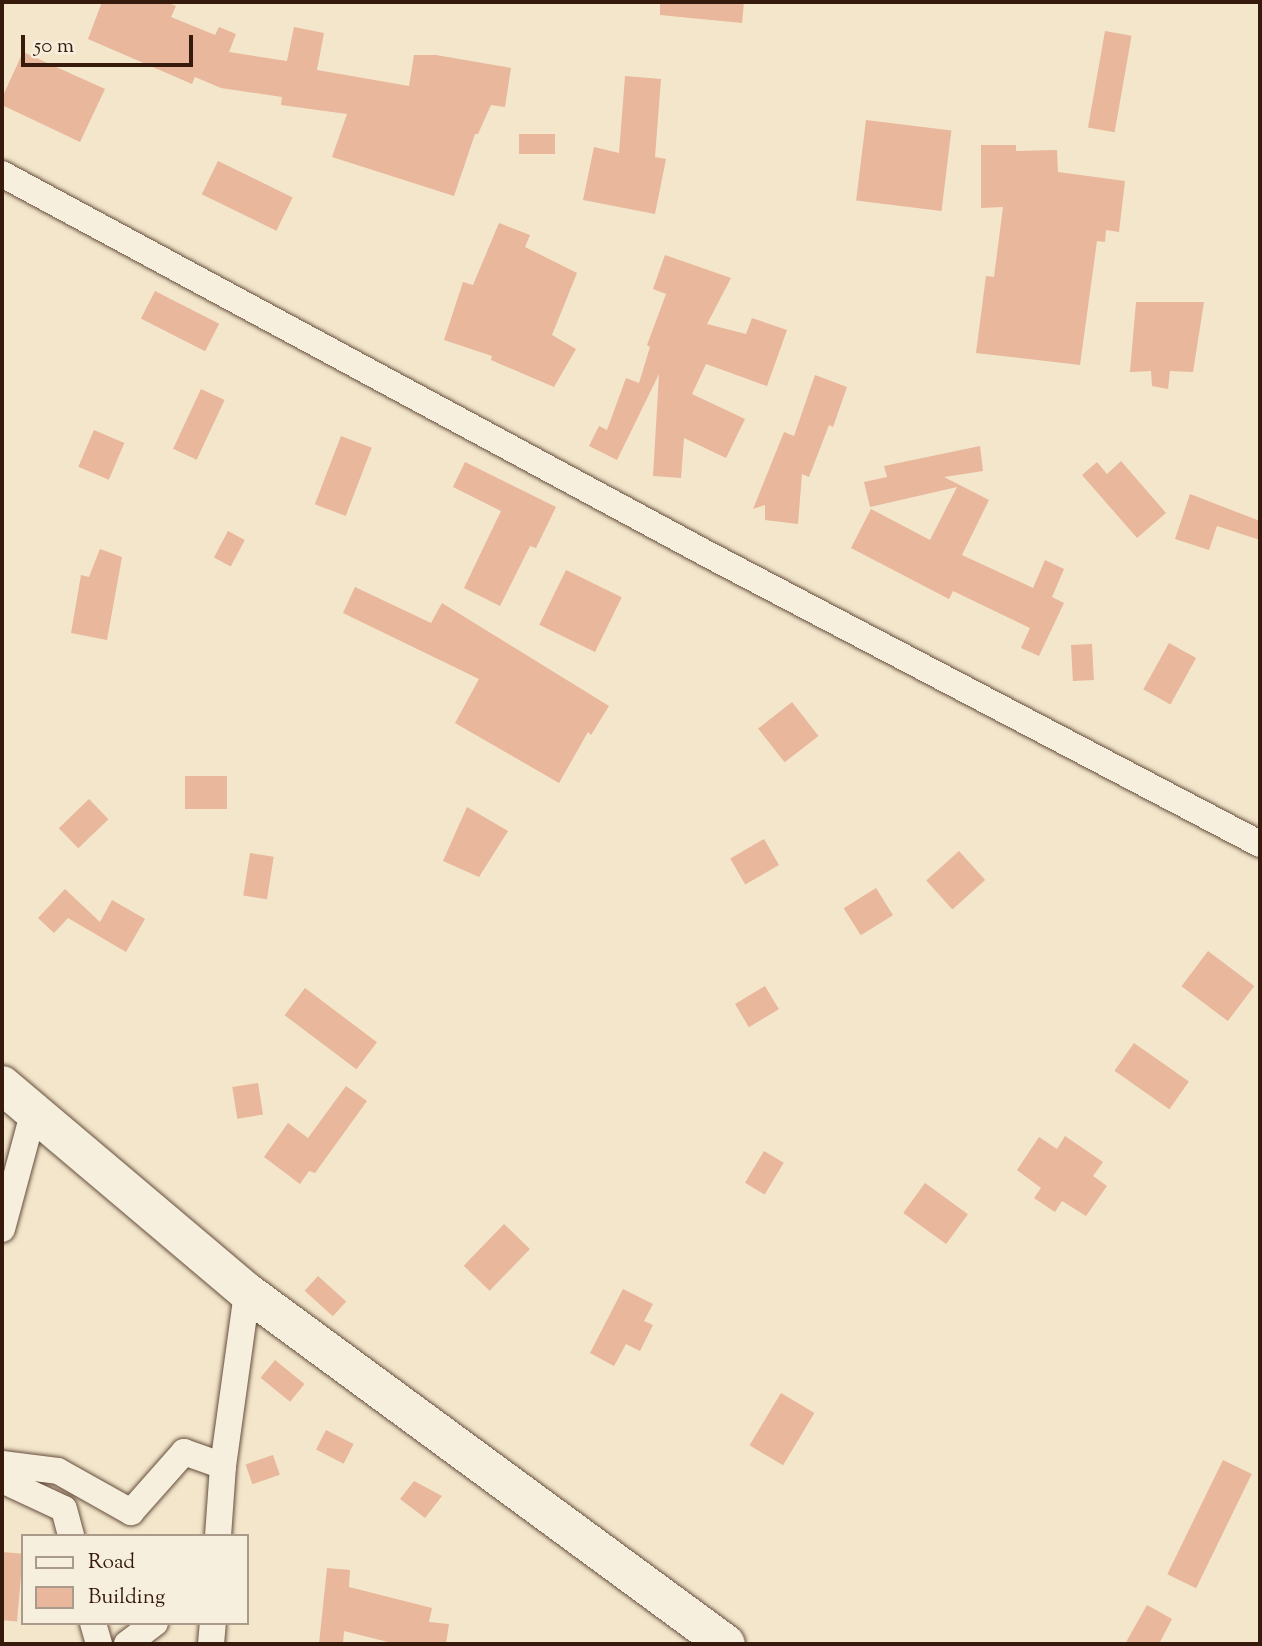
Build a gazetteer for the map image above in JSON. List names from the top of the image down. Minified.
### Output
{"legend":["Road","Building"],"scale_bar":"50 m"}
